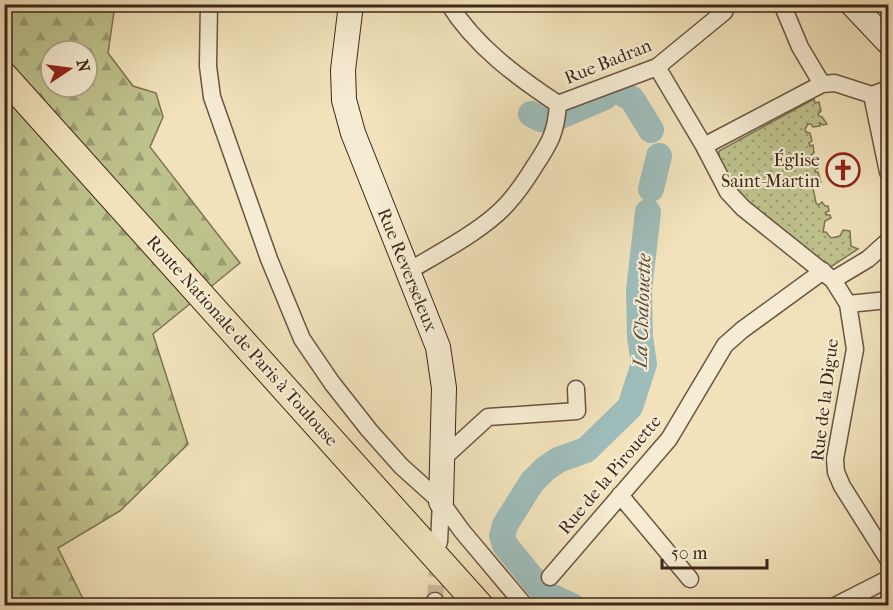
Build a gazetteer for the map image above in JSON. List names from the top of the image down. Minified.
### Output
{"streets":{"main road":["Route Nationale de Paris à Toulouse"],"street":["Rue Badran","Rue Reverseleux","Rue de la Digue","Rue de la Pirouette"]},"water":["La Chalouette"],"places":{"church":["Église Saint-Martin"]},"scale_bar":"50 m","north":"right"}
